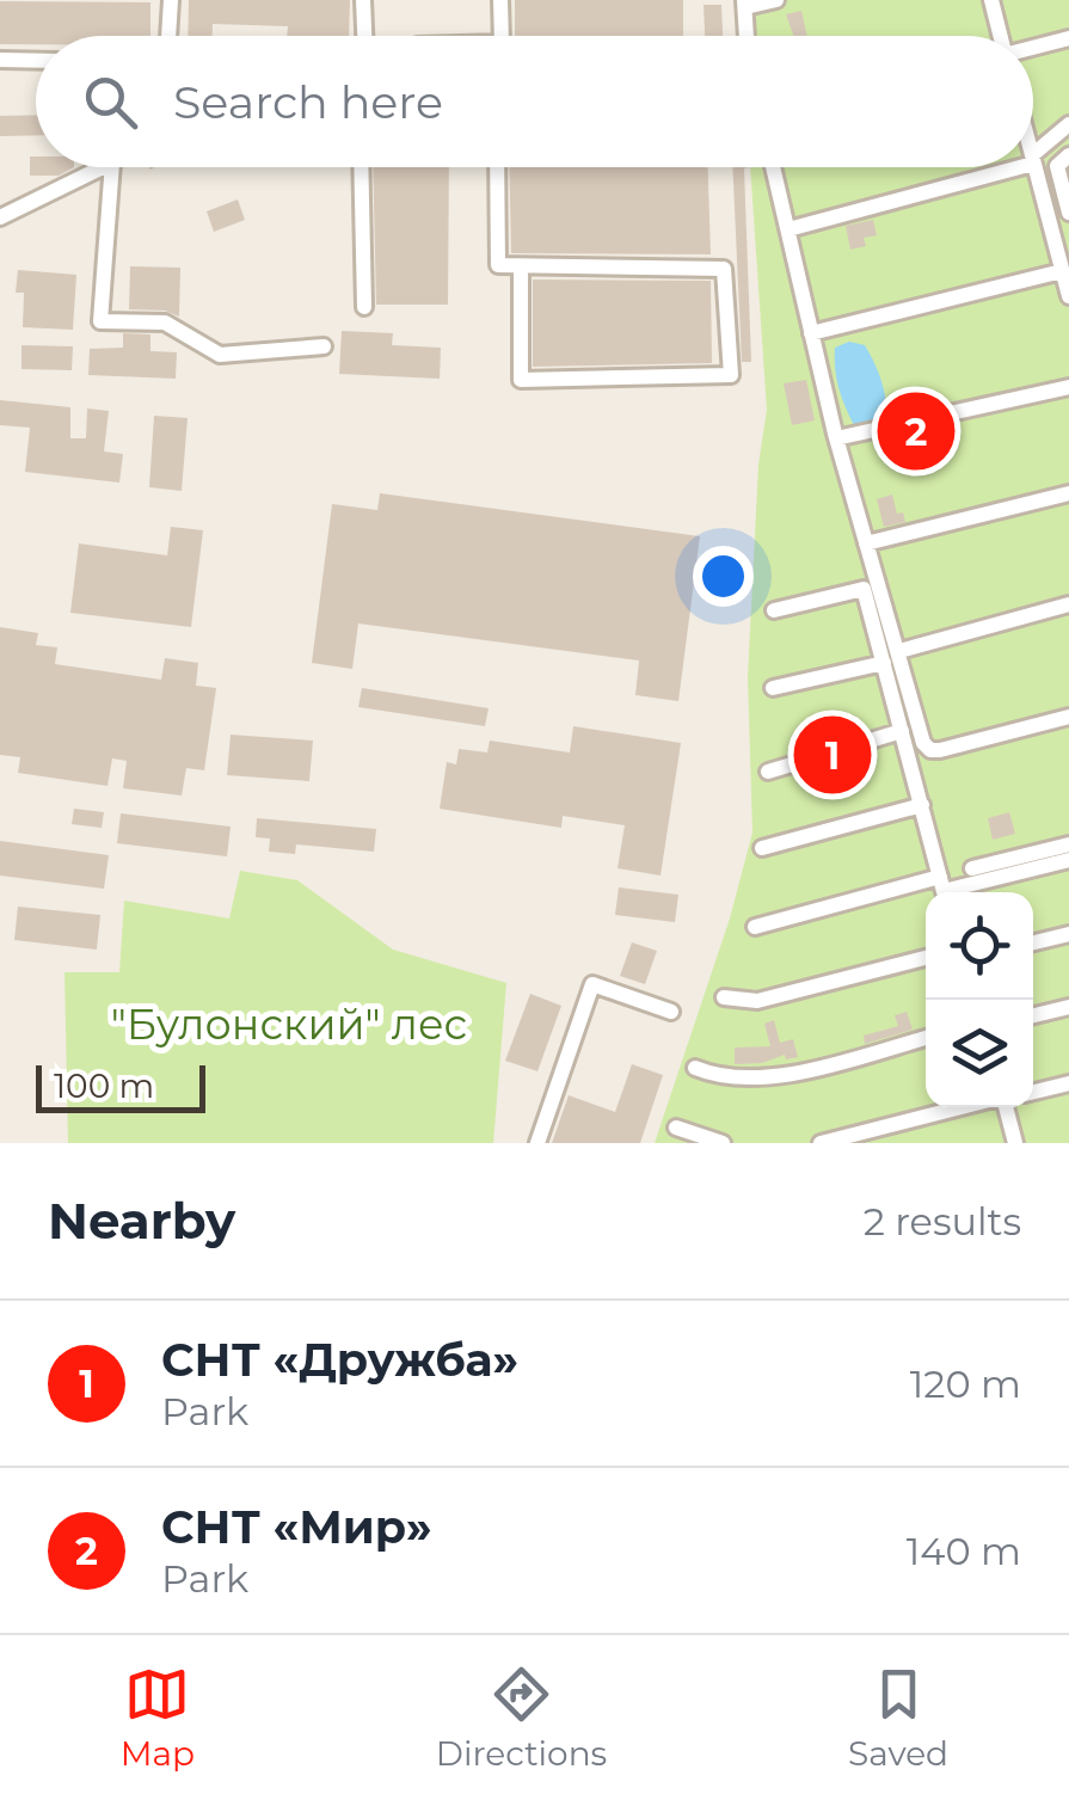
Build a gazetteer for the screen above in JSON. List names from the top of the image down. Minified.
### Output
{"parks":["\"Булонский\" лес"],"scale_bar":"100 m","page":{"search":"Search here","pins":["2","1"],"scale":"100 m","heading":["Nearby","2 results"],"list":[{"mark":"1","name":"СНТ «Дружба»","note":"Park","value":"120 m"},{"mark":"2","name":"СНТ «Мир»","note":"Park","value":"140 m"}],"nav":["Map","Directions","Saved"]}}
